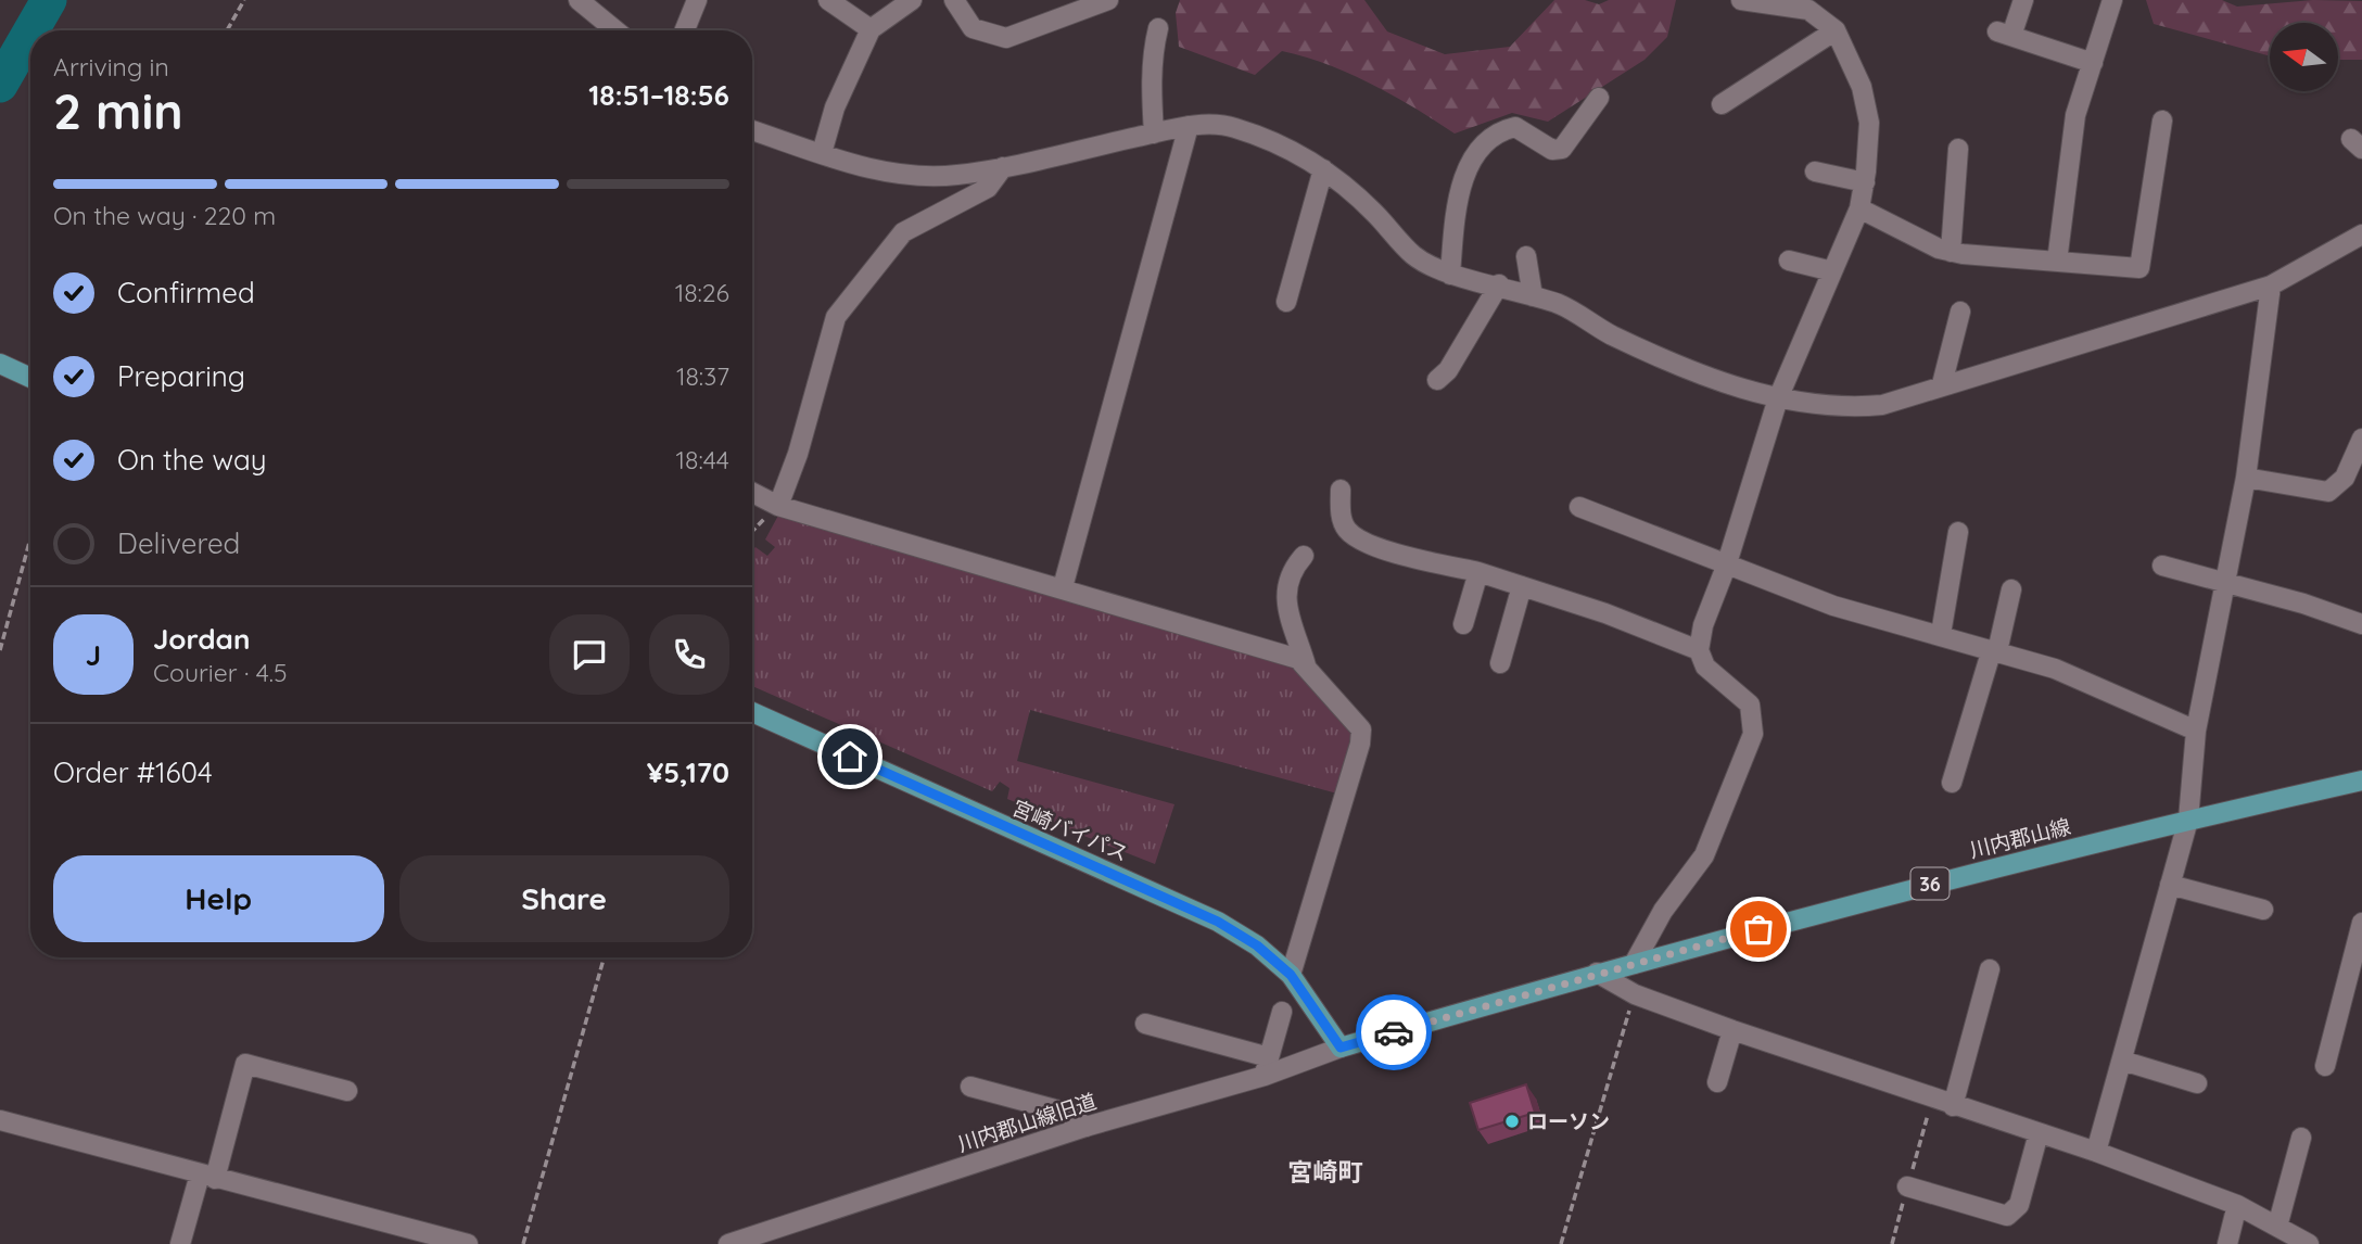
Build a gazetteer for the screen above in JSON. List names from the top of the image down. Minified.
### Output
{"streets":{"main road":["宮崎バイパス","川内郡山線","36"],"street":["川内郡山線旧道"]},"crossings":[["宮崎バイパス","川内郡山線"],["宮崎バイパス","川内郡山線旧道"],["川内郡山線","川内郡山線旧道"]],"districts":["宮崎町"],"places":["ローソン"],"north":"left","page":{"heading":["2 min","Arriving in","18:51–18:56"],"panel":["Jordan","Courier · 4.5","Order #1604","¥5,170"],"bar":"On the way · 220 m","list":[["Confirmed","18:26"],["Preparing","18:37"],["On the way","18:44"],"Delivered"],"round":"J","buttons":["Help","Share"]}}
